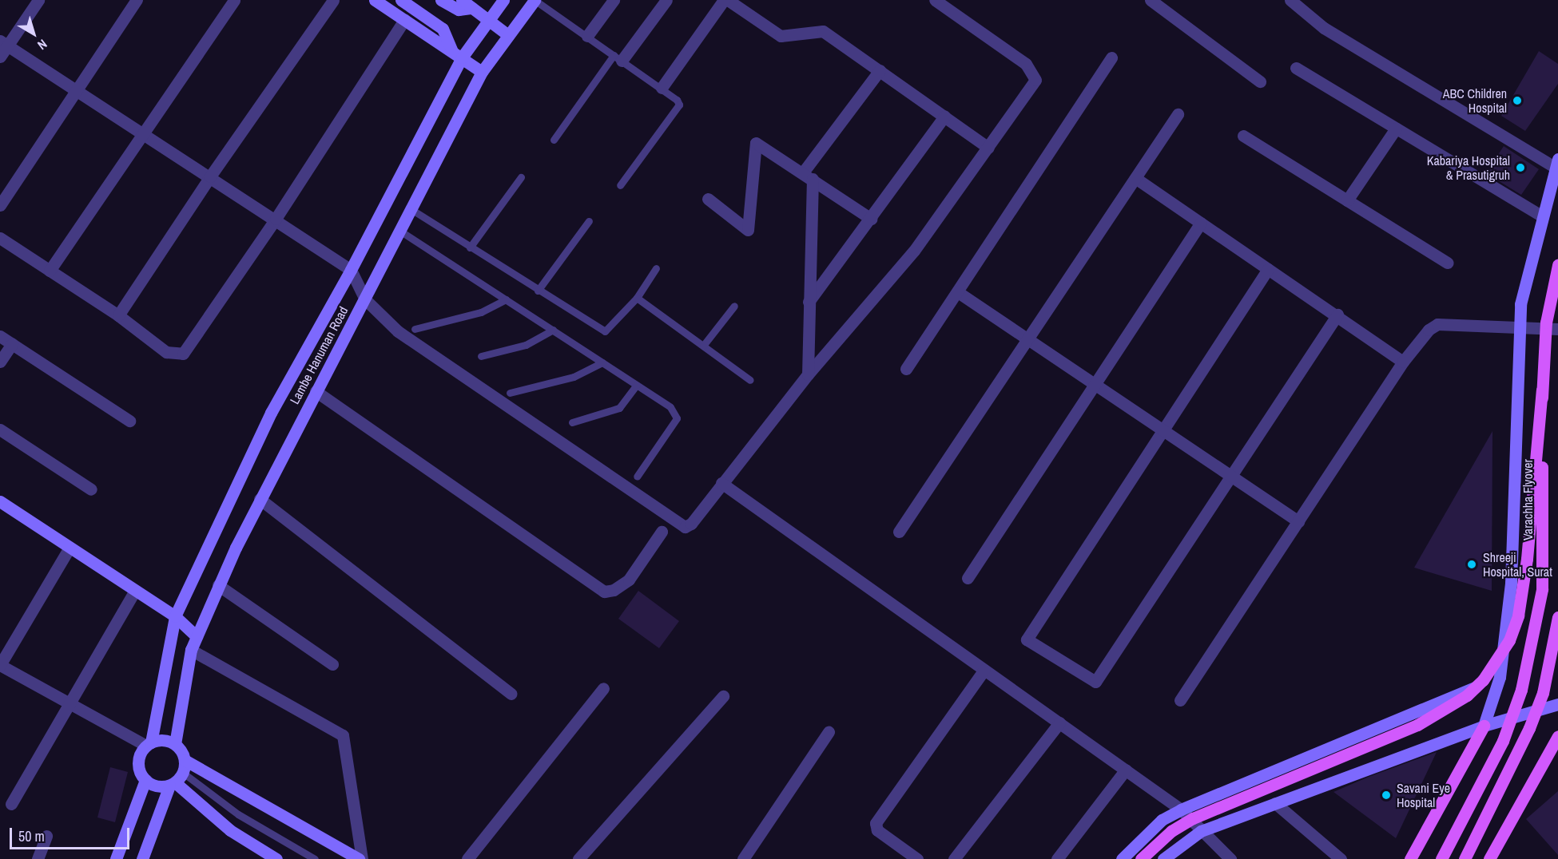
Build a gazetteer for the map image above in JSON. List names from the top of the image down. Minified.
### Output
{"streets":{"main road":["Lambe Hanuman Road","Varachha Flyover"]},"places":["ABC Children Hospital","Kabariya Hospital & Prasutigruh","Shreeji Hospital, Surat","Savani Eye Hospital"],"scale_bar":"50 m","north":"bottom right"}
